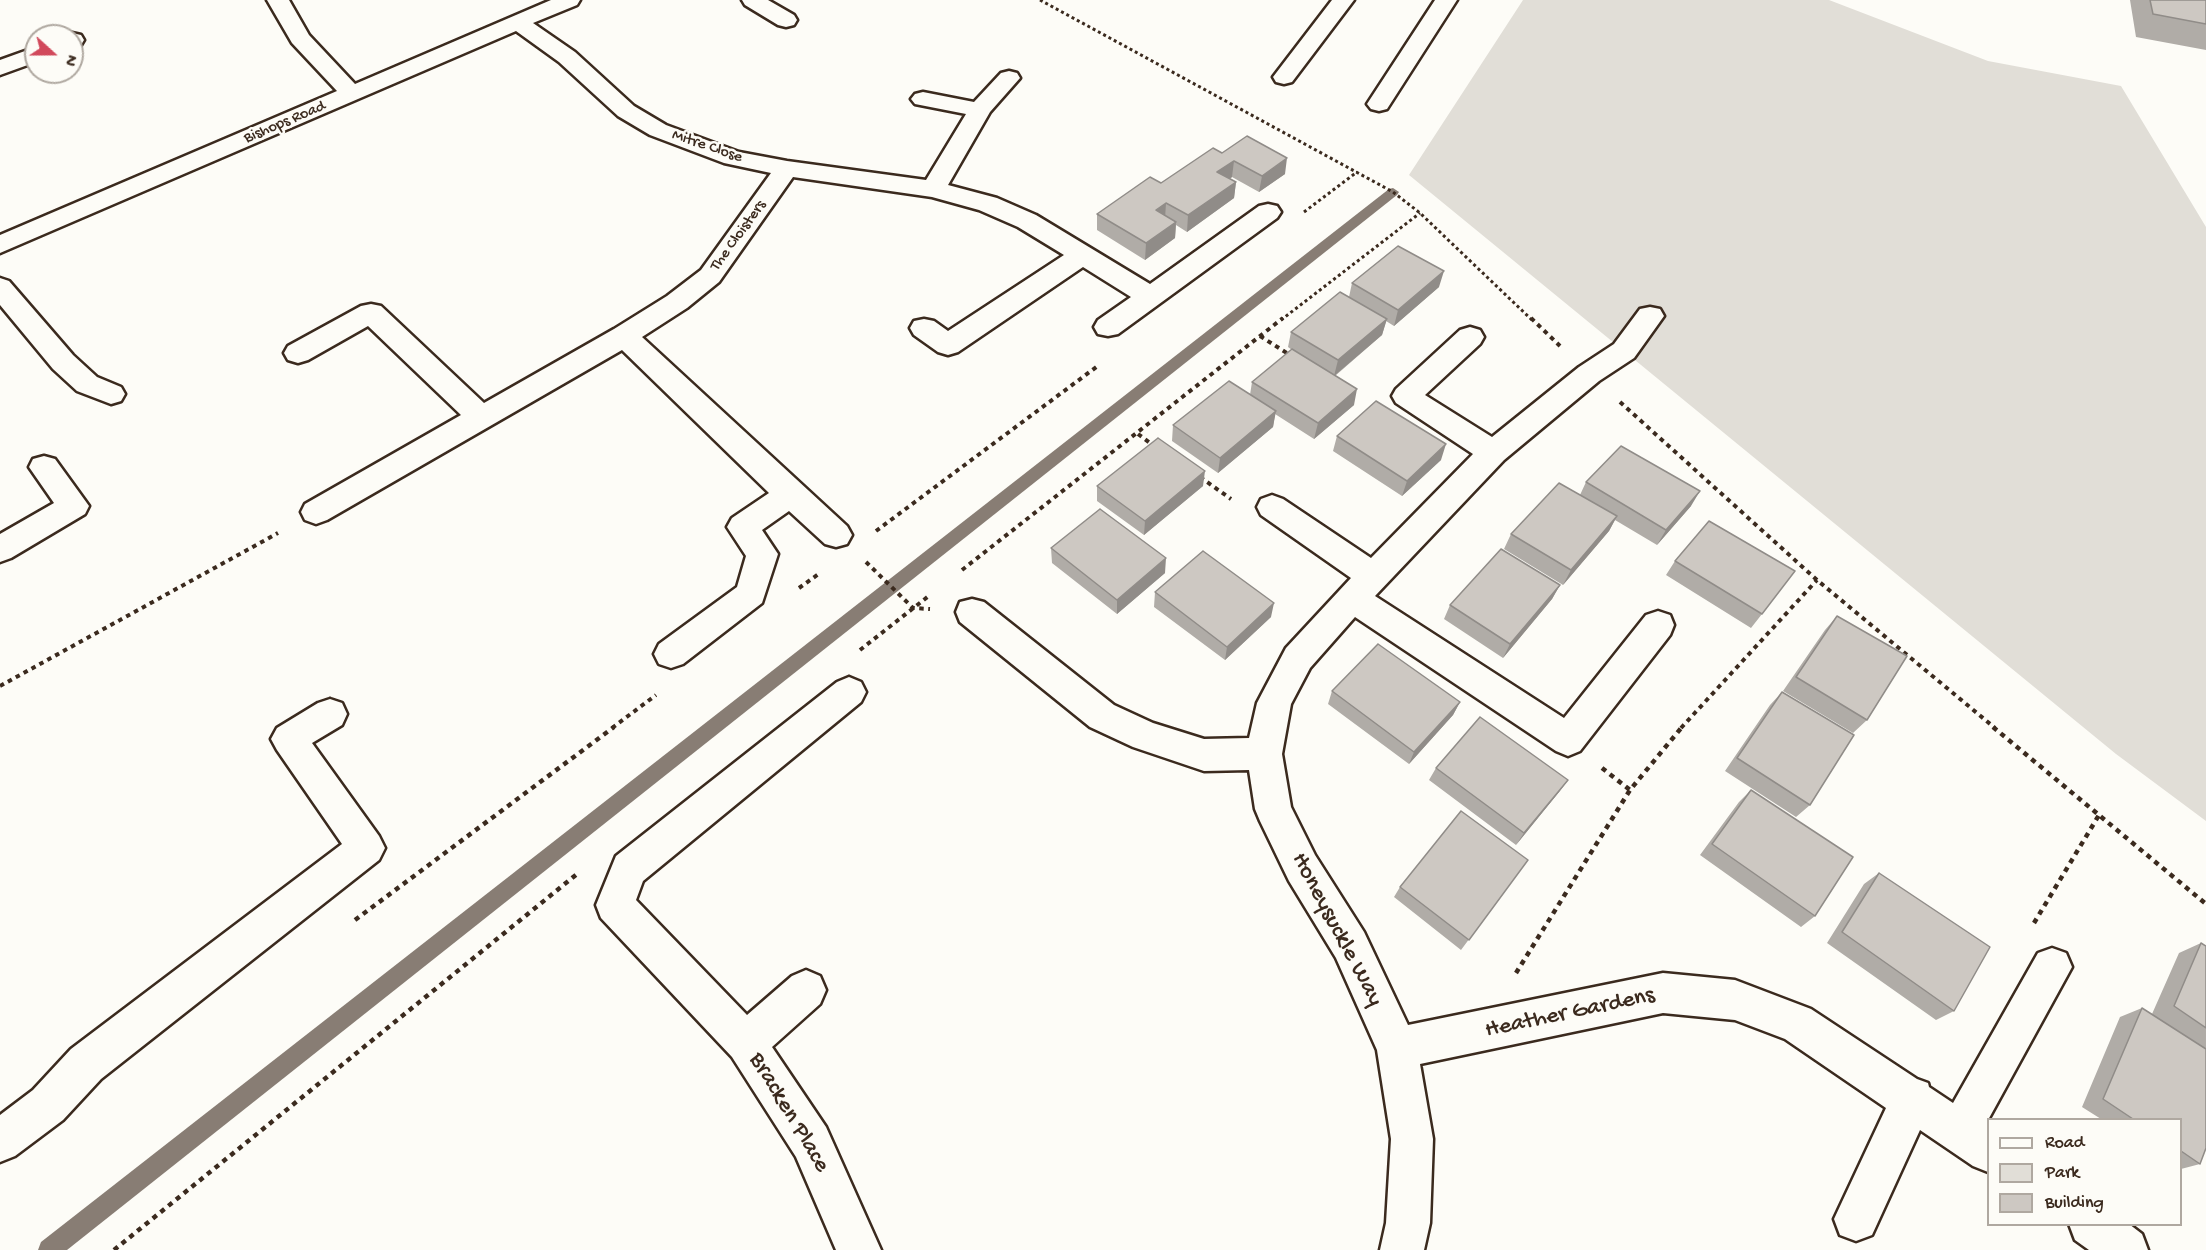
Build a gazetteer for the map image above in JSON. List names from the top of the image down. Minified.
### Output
{"streets":{"street":["Bishops Road","Mitre Close","The Cloisters","Honeysuckle Way","Heather Gardens","Bracken Place"]},"crossings":[["Bishops Road","Mitre Close"],["Mitre Close","The Cloisters"],["Honeysuckle Way","Heather Gardens"]],"legend":["Road","Park","Building"],"north":"right"}
